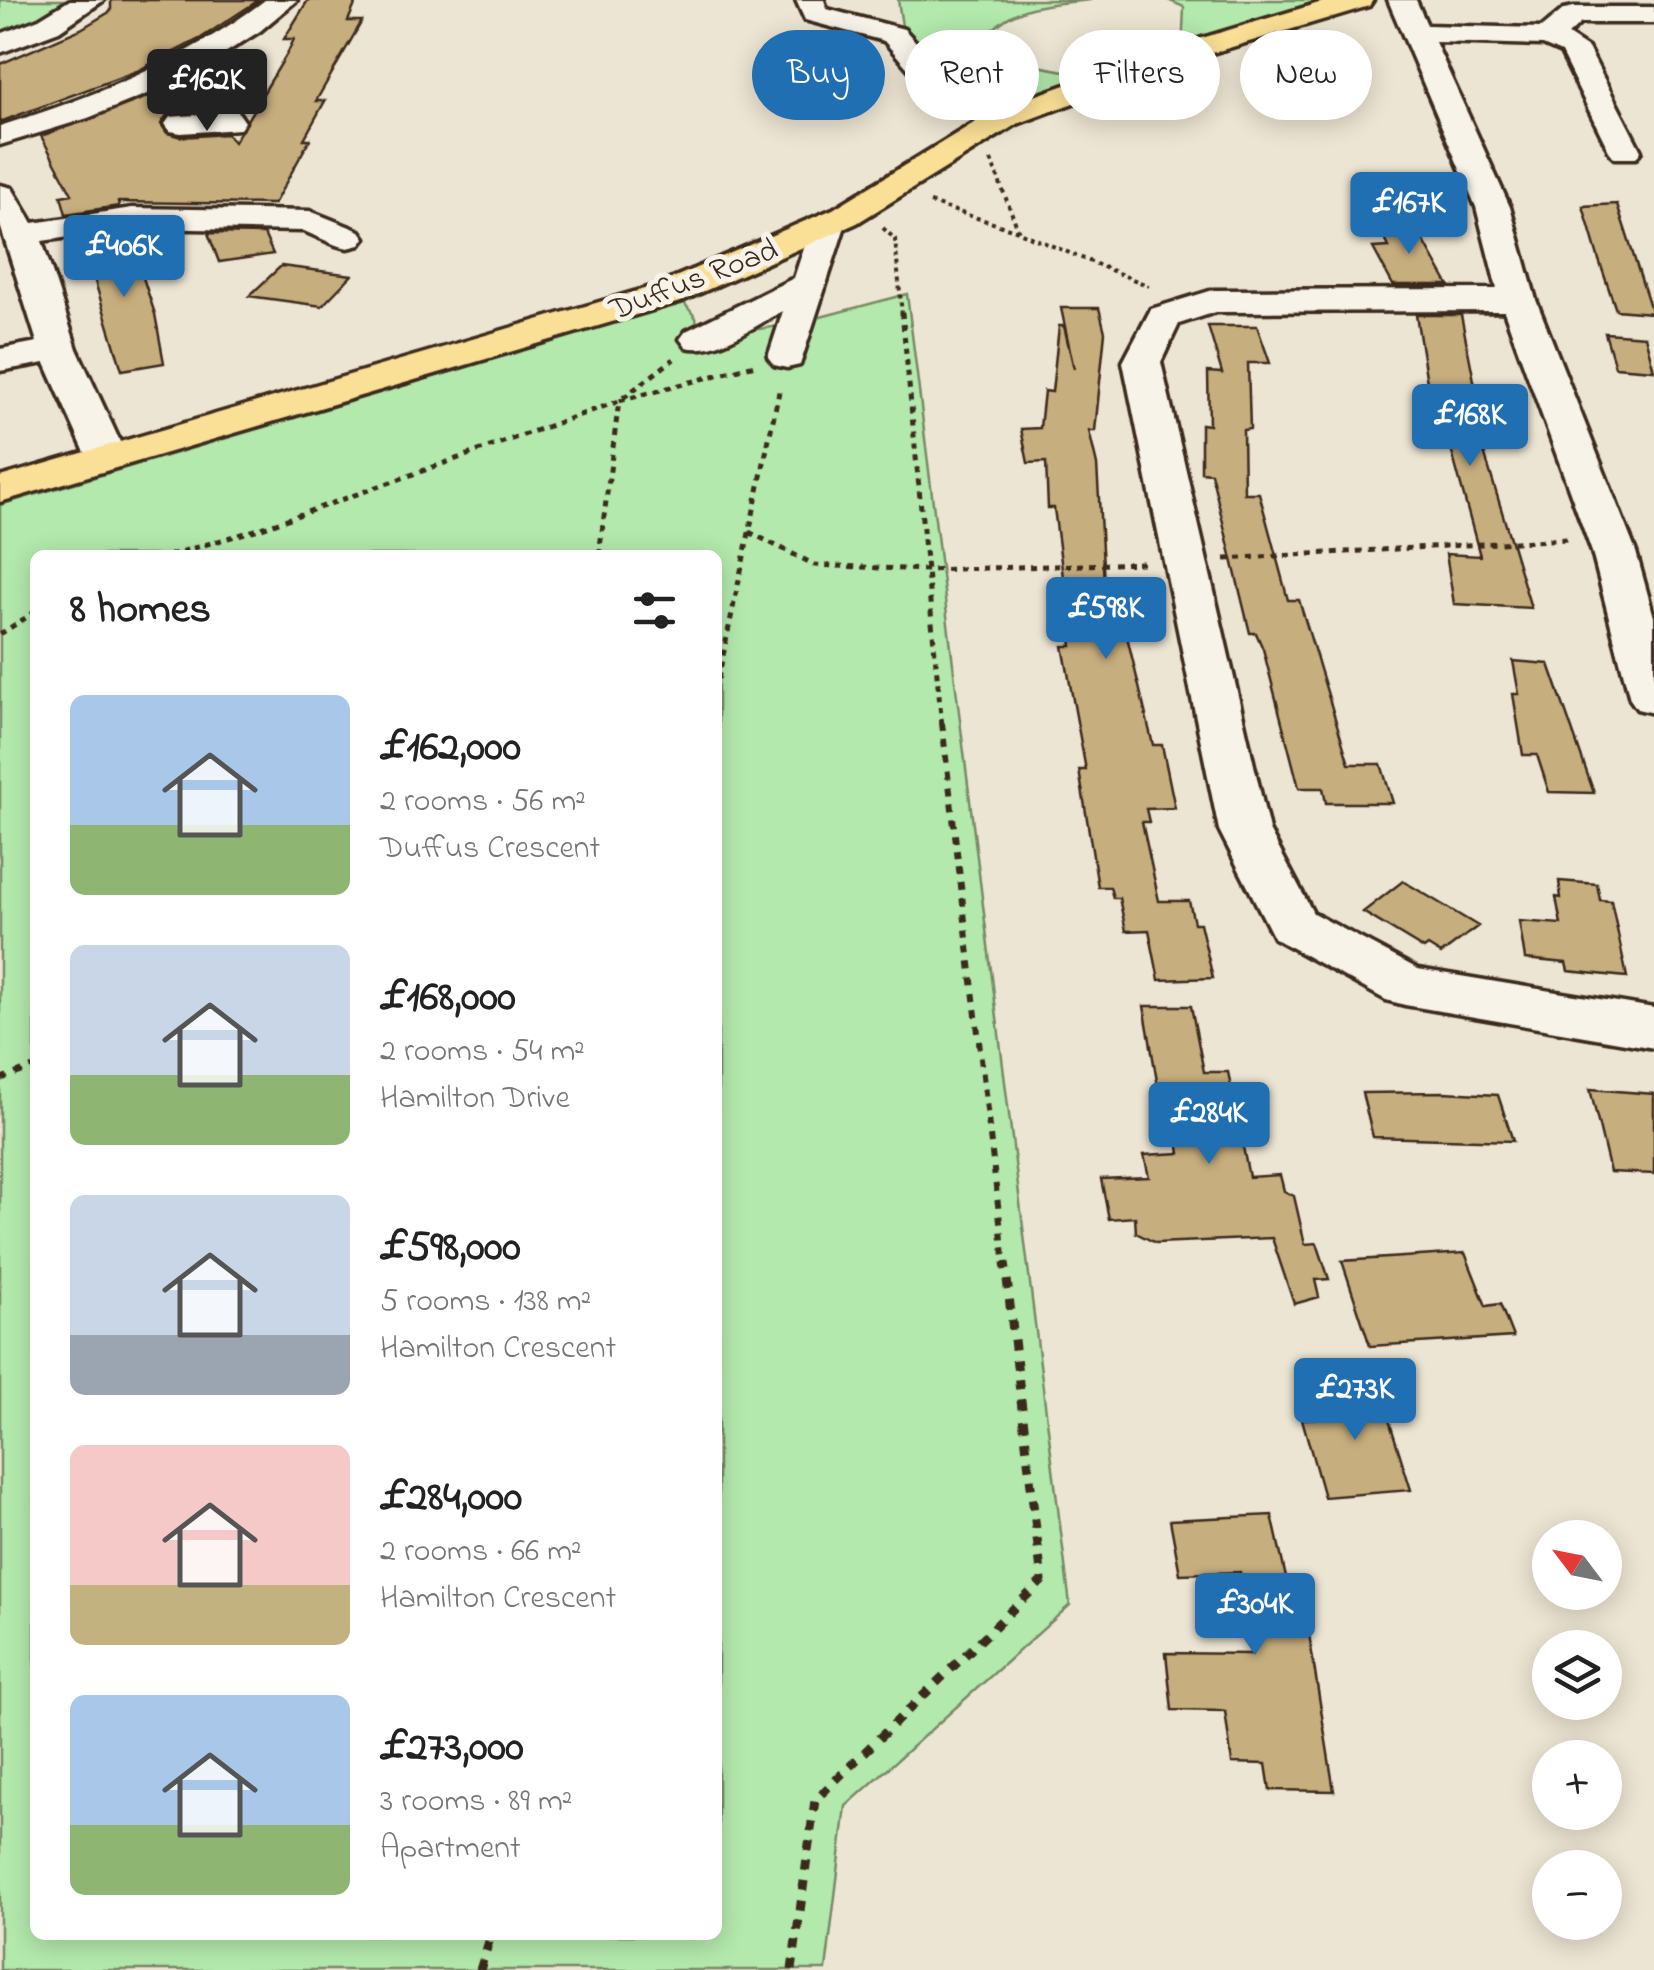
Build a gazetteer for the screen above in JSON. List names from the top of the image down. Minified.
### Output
{"streets":{"main road":["Duffus Road"]},"north":"top left","page":{"chip":["Buy","Rent","Filters","New"],"price":["£162K","£167K","£406K","£168K","£598K","£284K","£273K","£304K"],"heading":"8 homes","list":[{"name":"£162,000","note":"2 rooms · 56 m² · Duffus Crescent"},{"name":"£168,000","note":"2 rooms · 54 m² · Hamilton Drive"},{"name":"£598,000","note":"5 rooms · 138 m² · Hamilton Crescent"},{"name":"£284,000","note":"2 rooms · 66 m² · Hamilton Crescent"},{"name":"£273,000","note":"3 rooms · 89 m² · Apartment"}],"map_buttons":["+","−"]}}
